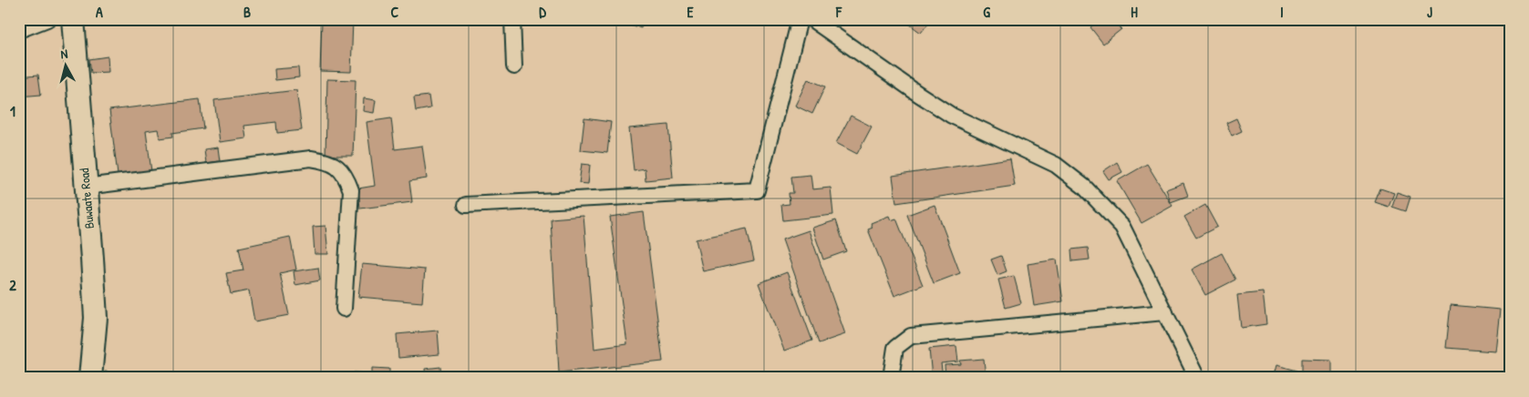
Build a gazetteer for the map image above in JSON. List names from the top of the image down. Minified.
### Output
{"streets":{"street":["Buwaate Road"]},"north":"top","grid":{"columns":["A","B","C","D","E","F","G","H","I","J"],"rows":["1","2"]}}
